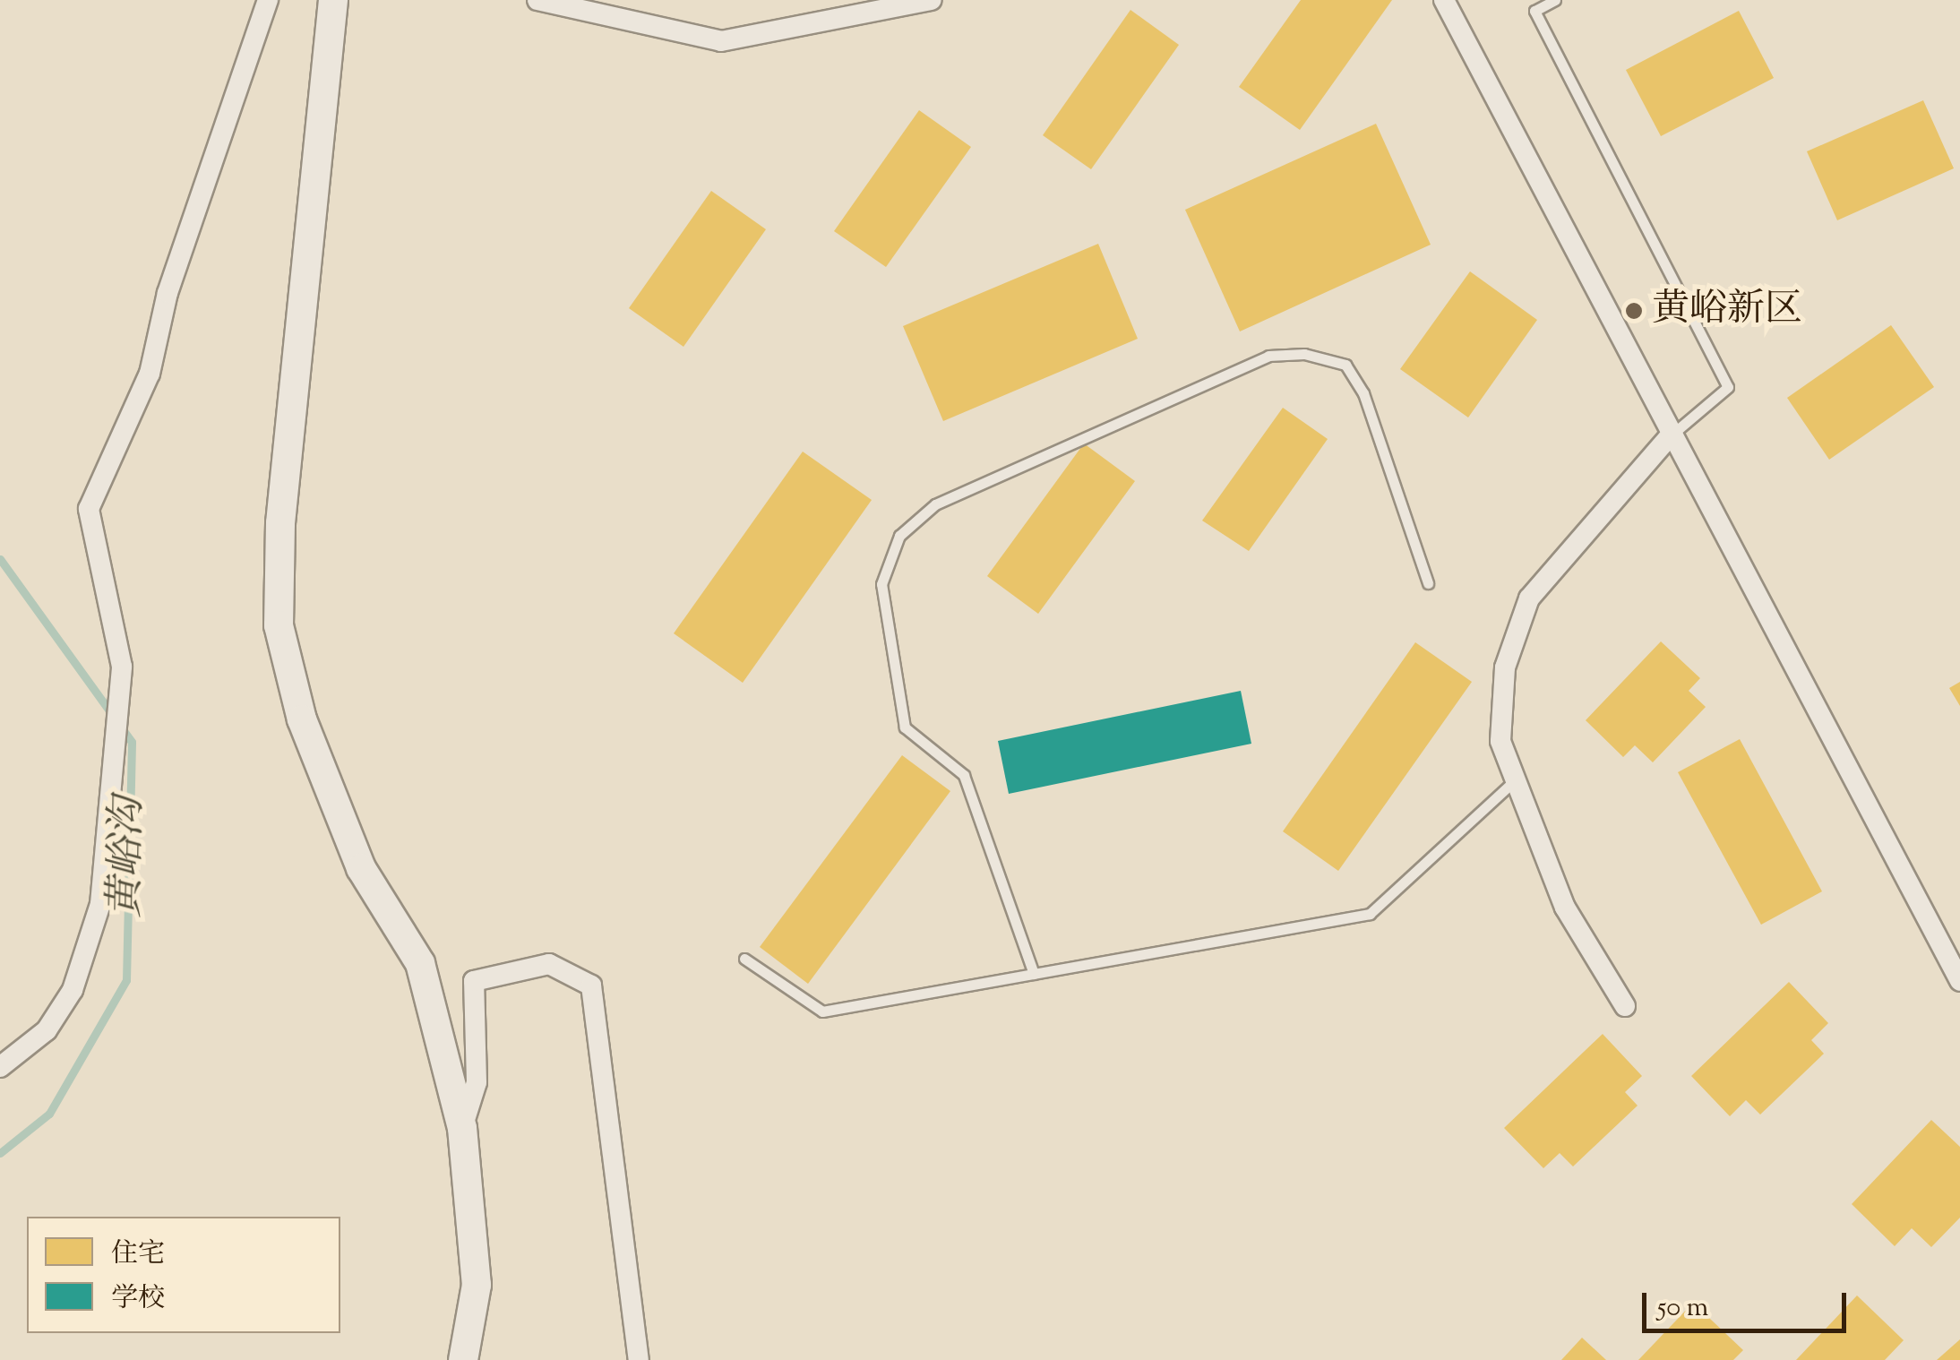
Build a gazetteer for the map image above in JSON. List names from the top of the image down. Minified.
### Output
{"water":["黄峪沟"],"places":["黄峪新区"],"legend":["住宅","学校"],"scale_bar":"50 m"}
